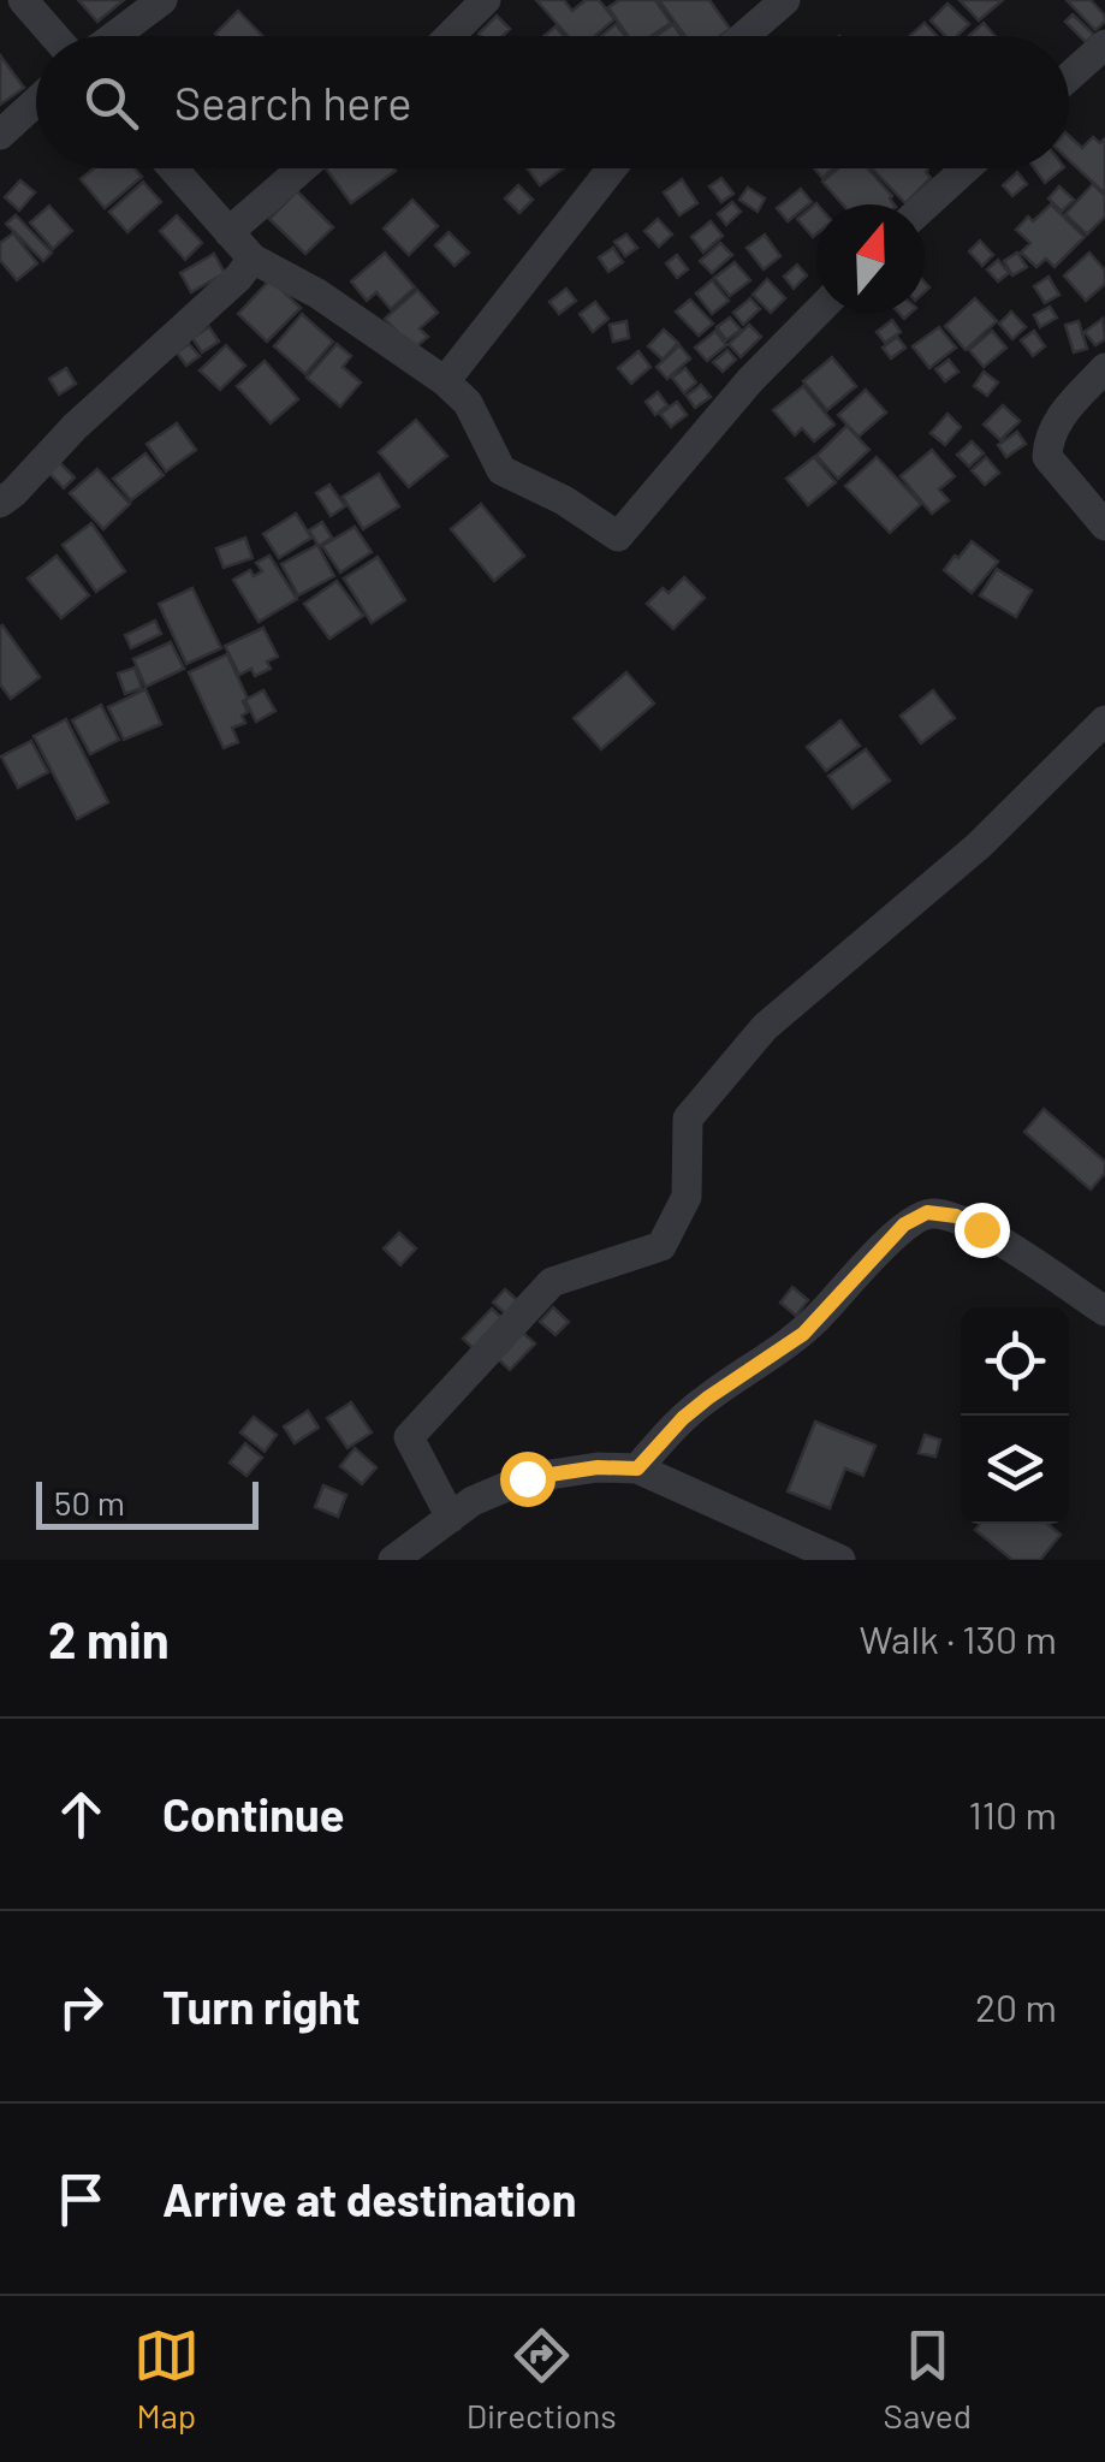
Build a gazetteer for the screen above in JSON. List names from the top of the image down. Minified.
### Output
{"scale_bar":"50 m","north":"top","page":{"search":"Search here","scale":"50 m","heading":["2 min","Walk · 130 m"],"list":[["Continue","110 m"],["Turn right","20 m"],"Arrive at destination"],"nav":["Map","Directions","Saved"]}}
